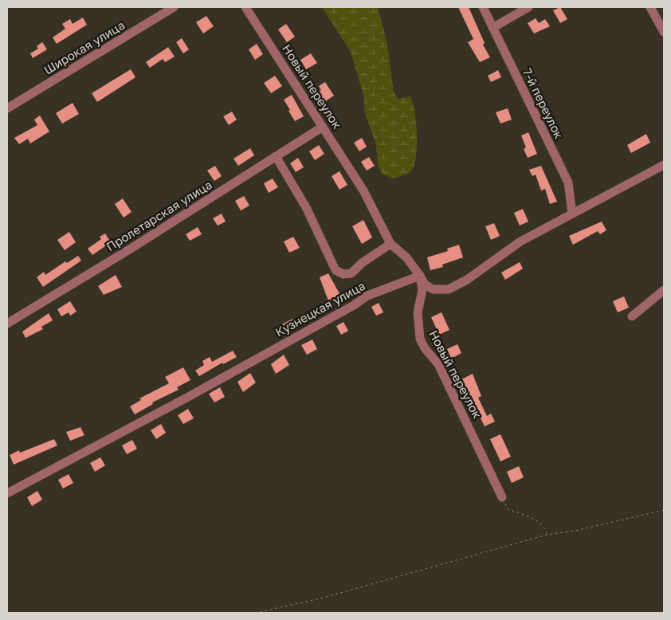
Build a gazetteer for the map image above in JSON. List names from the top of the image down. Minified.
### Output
{"streets":{"street":["Широкая улица","Новый переулок","7-й переулок","Пролетарская улица","Кузнецкая улица"]},"crossings":[["Новый переулок","Пролетарская улица"],["Новый переулок","Кузнецкая улица"]]}
